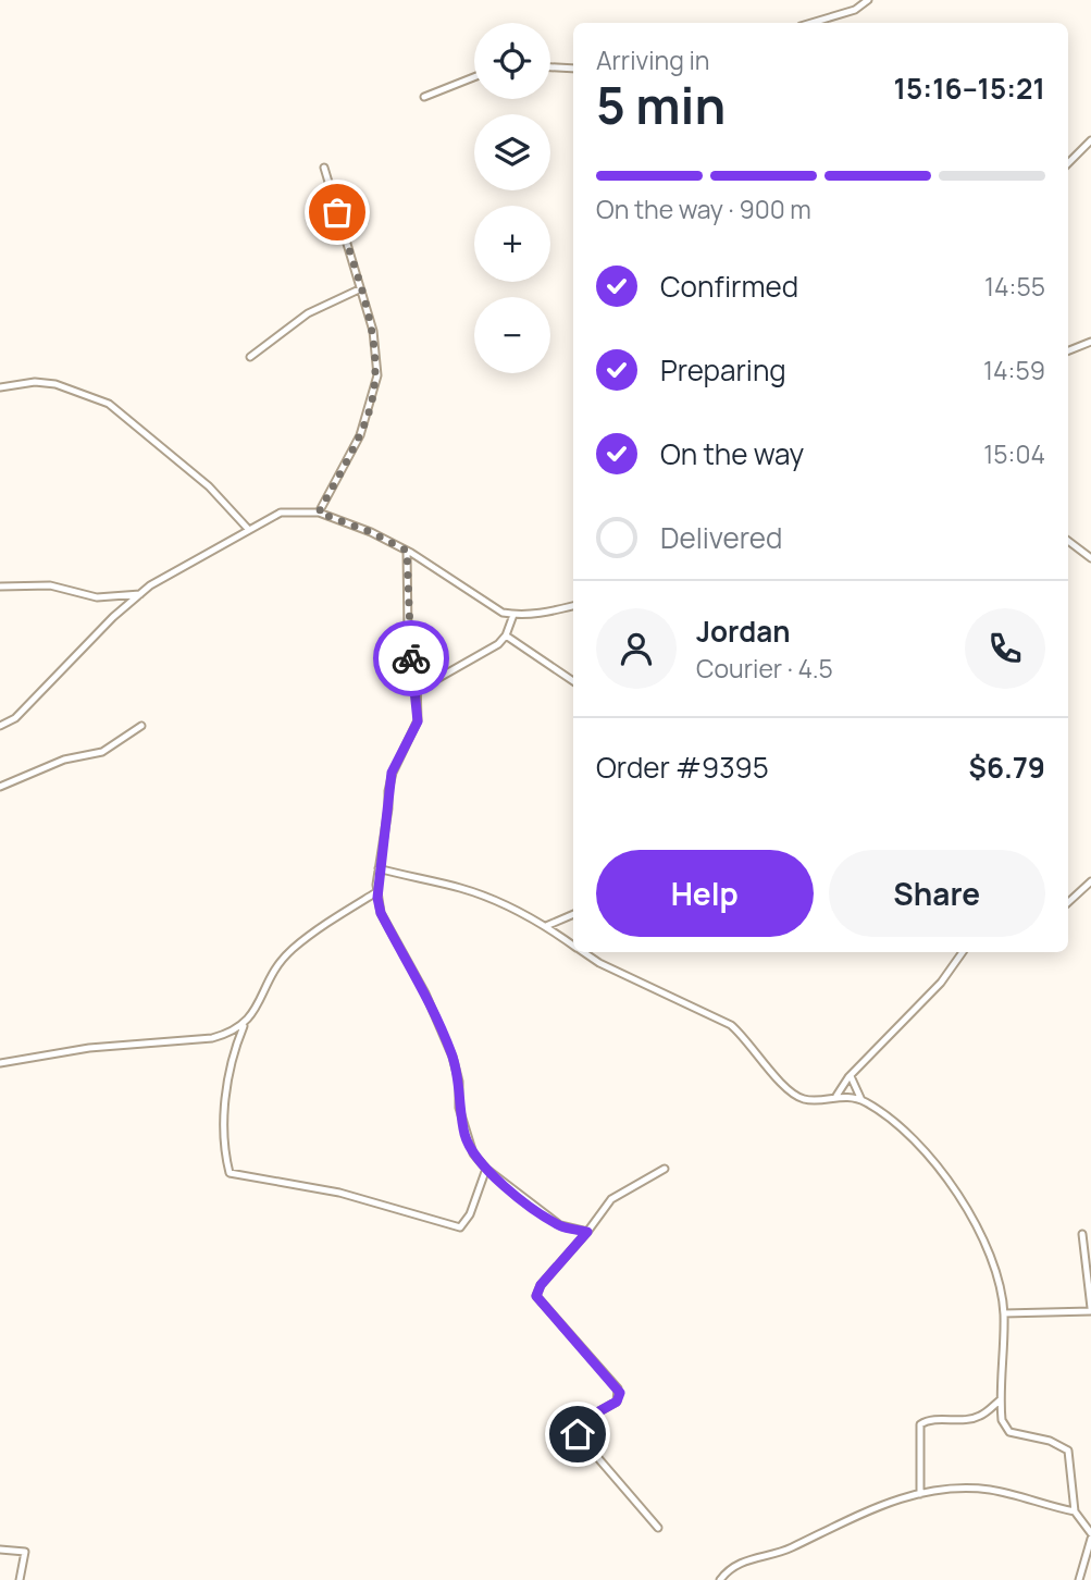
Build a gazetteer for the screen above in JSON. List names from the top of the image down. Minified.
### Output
{"page":{"map_buttons":["+","−"],"heading":["5 min","Arriving in","15:16–15:21"],"panel":["Jordan","Courier · 4.5","Order #9395","$6.79"],"bar":"On the way · 900 m","list":[["Confirmed","14:55"],["Preparing","14:59"],["On the way","15:04"],"Delivered"],"buttons":["Help","Share"]}}
